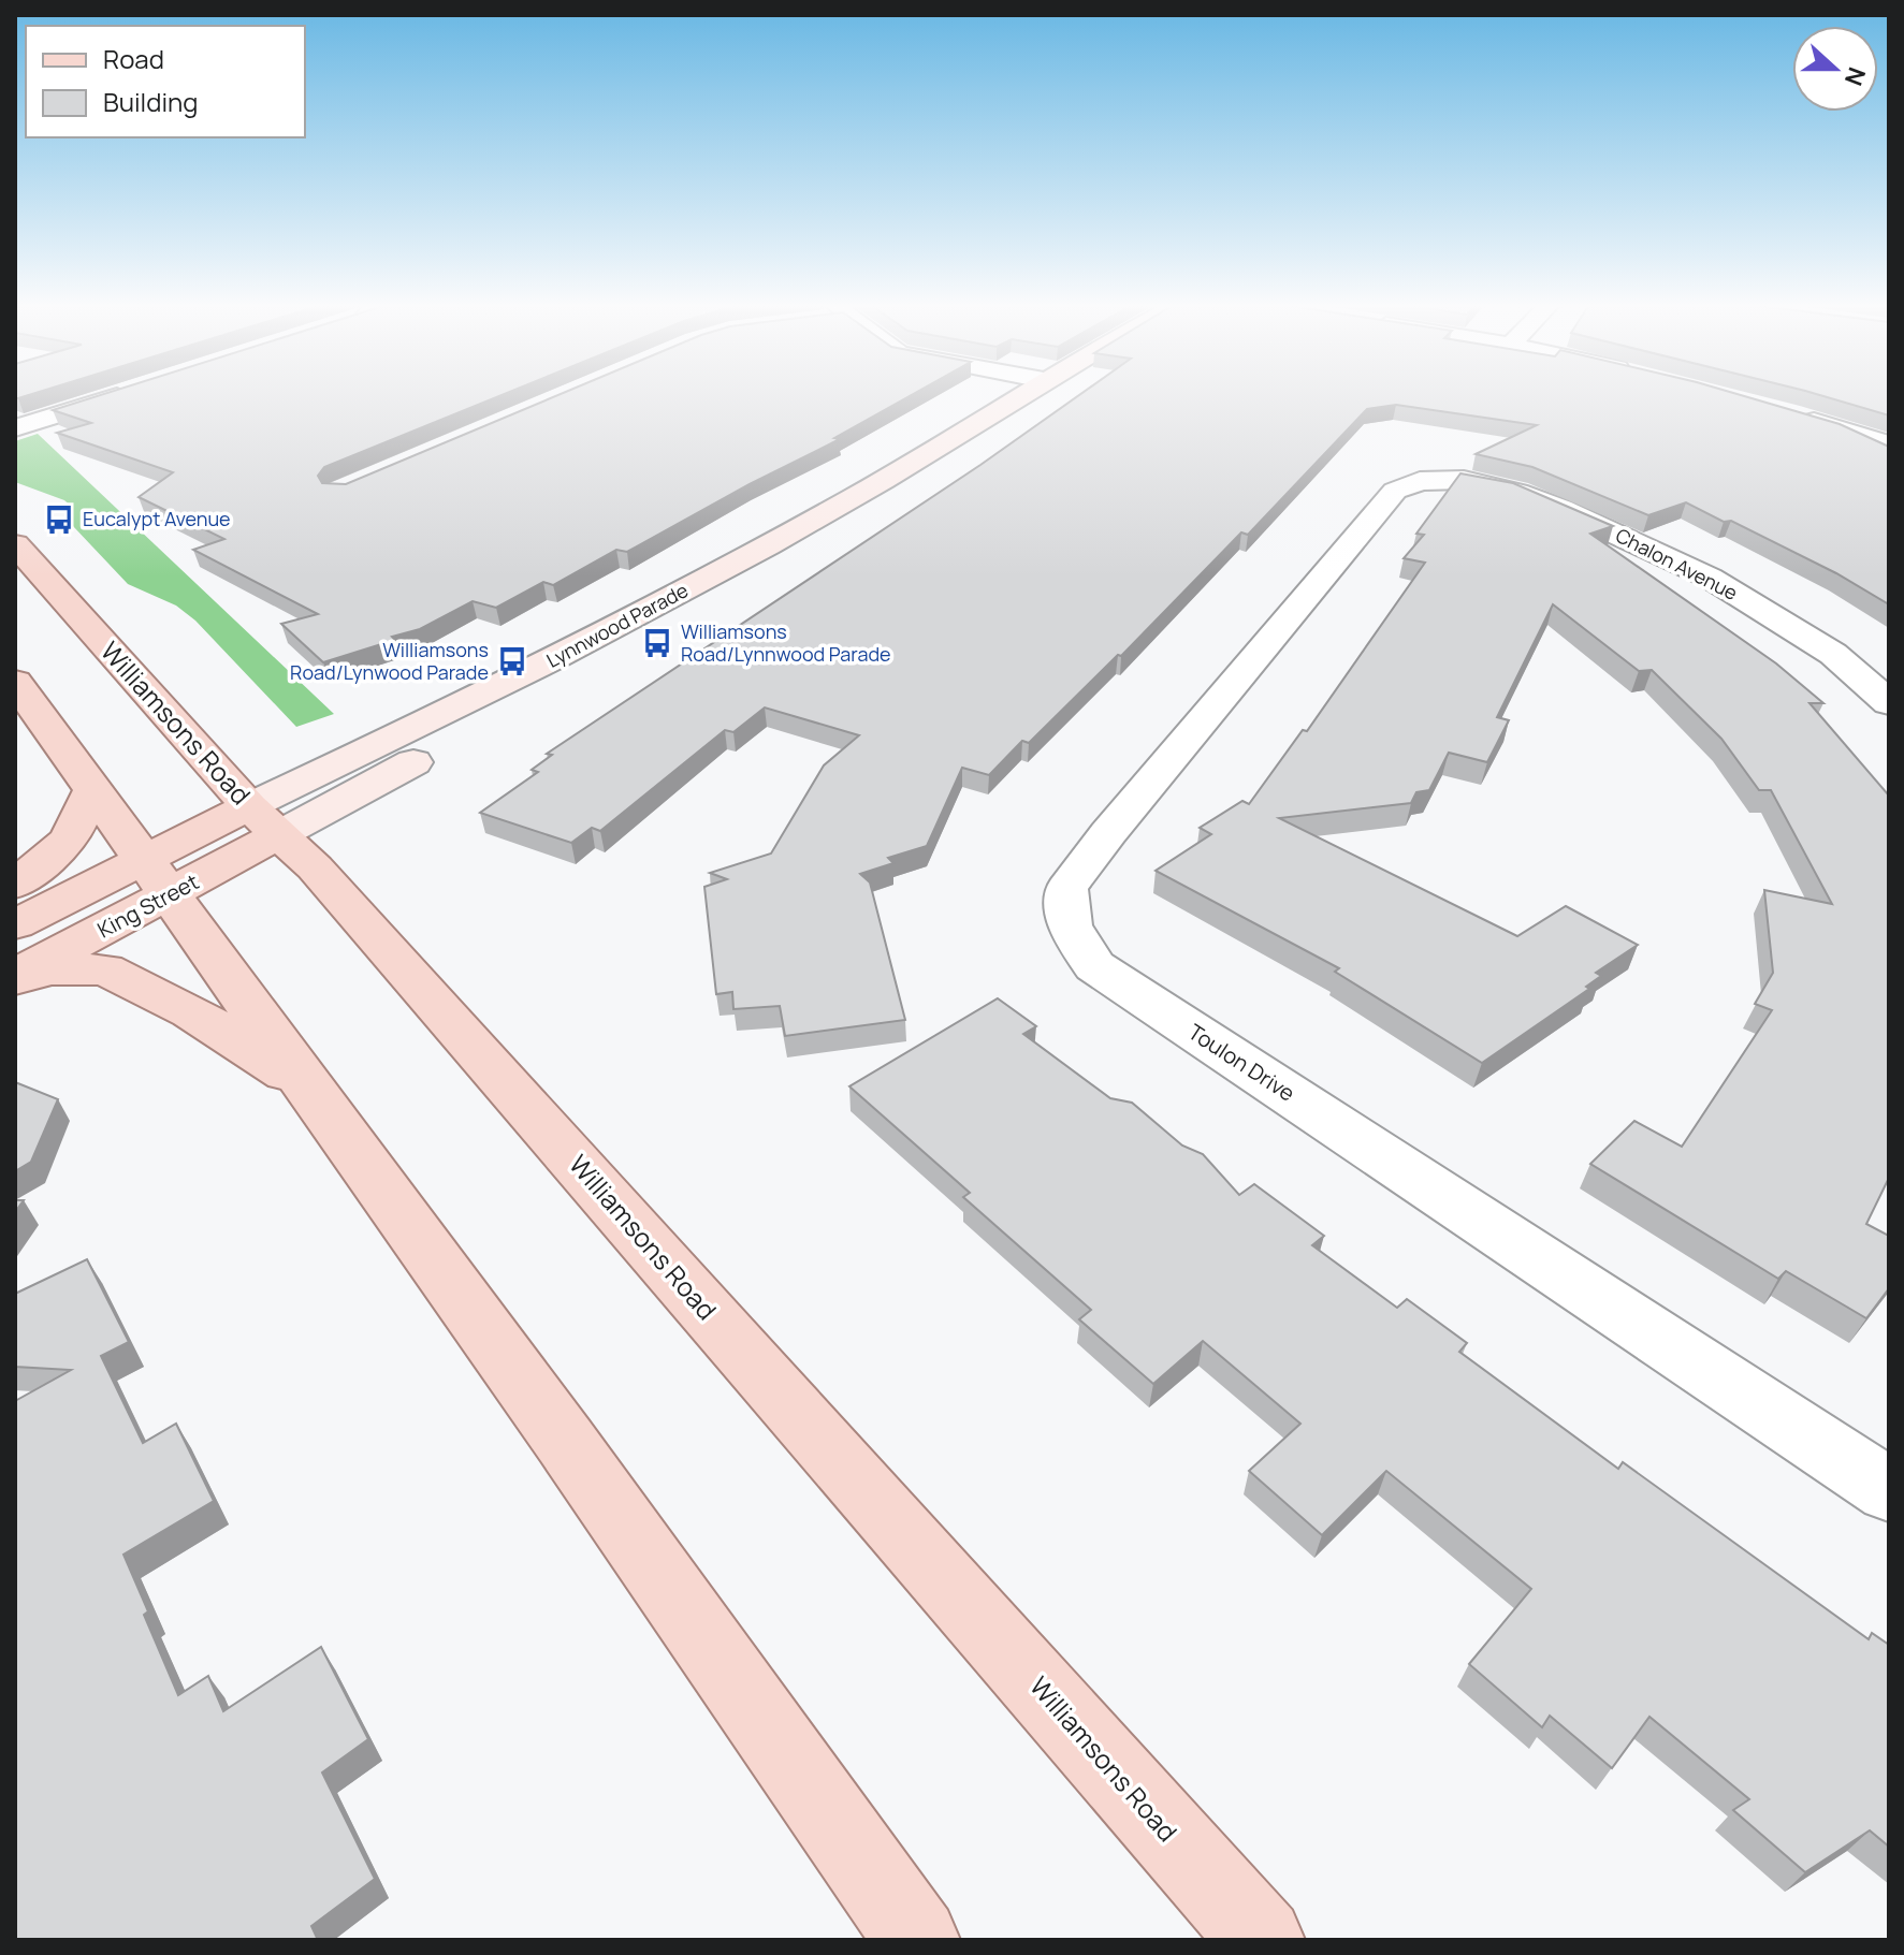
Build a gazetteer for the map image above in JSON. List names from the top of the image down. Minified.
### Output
{"streets":{"main road":["Lynnwood Parade","Williamsons Road","King Street"],"street":["Chalon Avenue","Toulon Drive"]},"crossings":[["Chalon Avenue","Toulon Drive"],["Lynnwood Parade","Williamsons Road"],["Lynnwood Parade","King Street"],["Williamsons Road","King Street"]],"places":{"bus stop":["Eucalypt Avenue","Williamsons Road/Lynnwood Parade","Williamsons Road/Lynwood Parade"]},"legend":["Road","Building"],"north":"right"}
